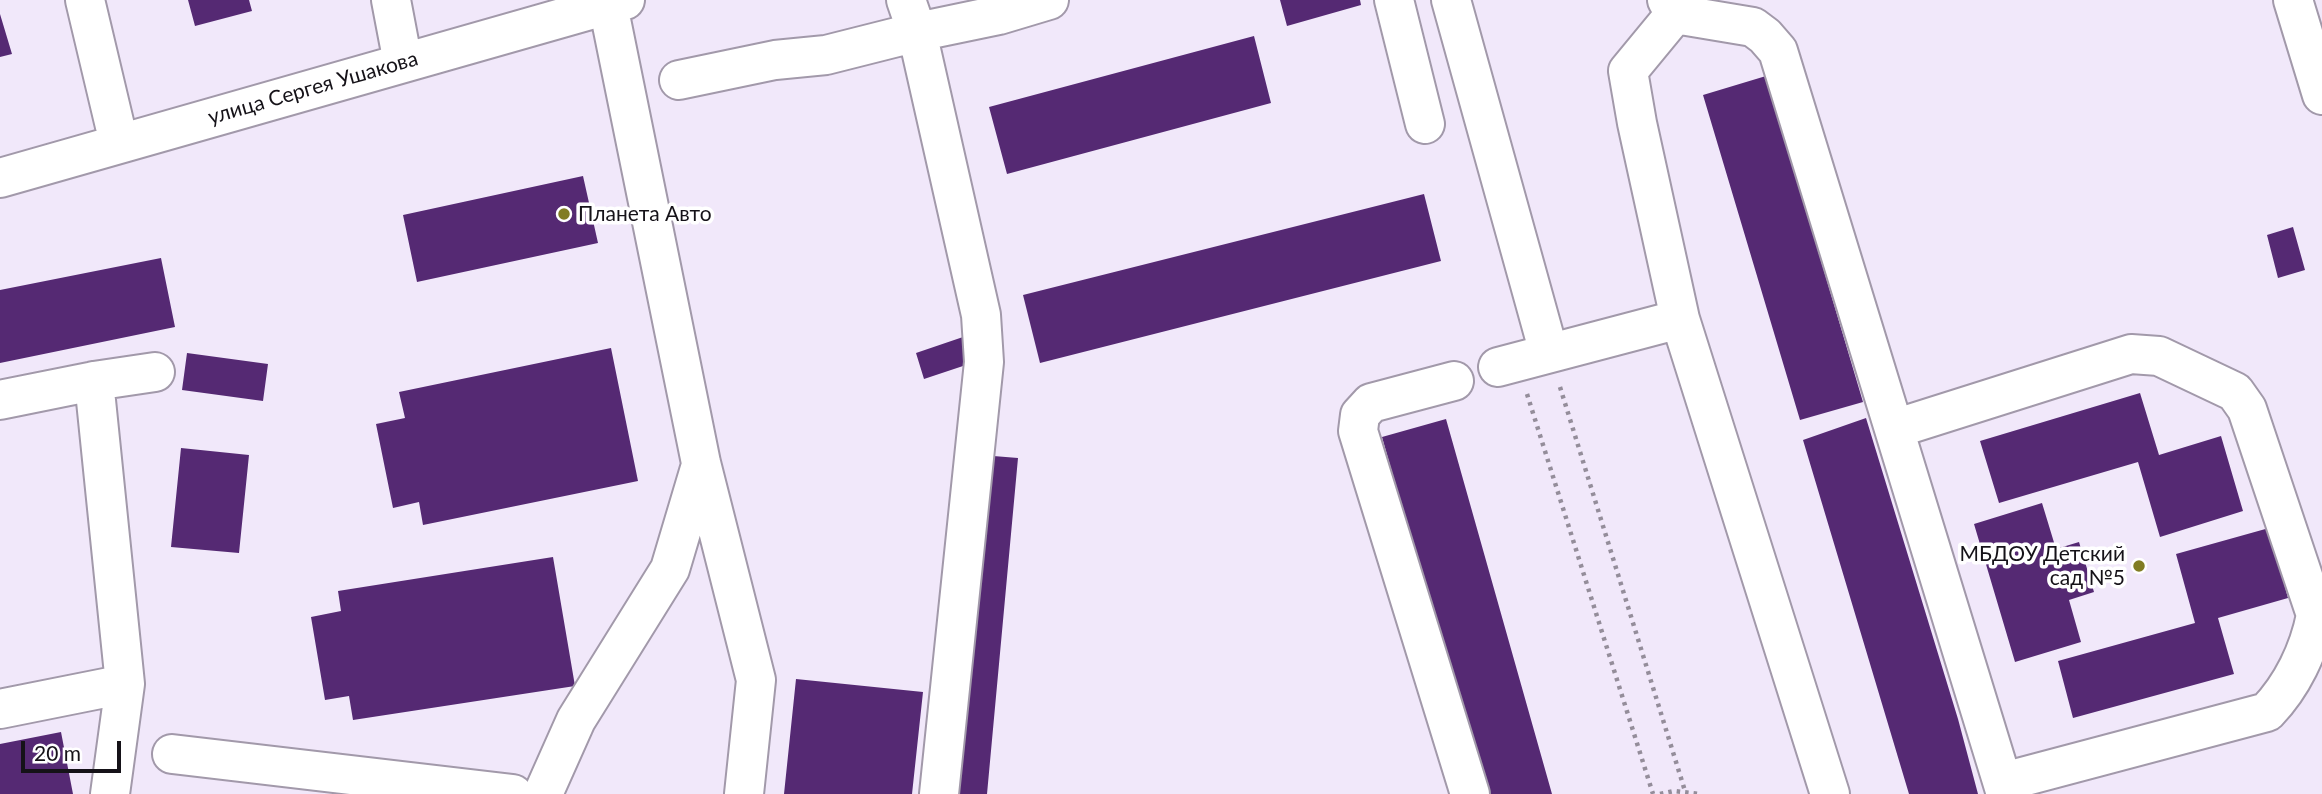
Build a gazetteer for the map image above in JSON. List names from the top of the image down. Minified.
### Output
{"streets":{"street":["улица Сергея Ушакова"]},"places":["Планета Авто","МБДОУ Детский сад №5"],"scale_bar":"20 m"}
